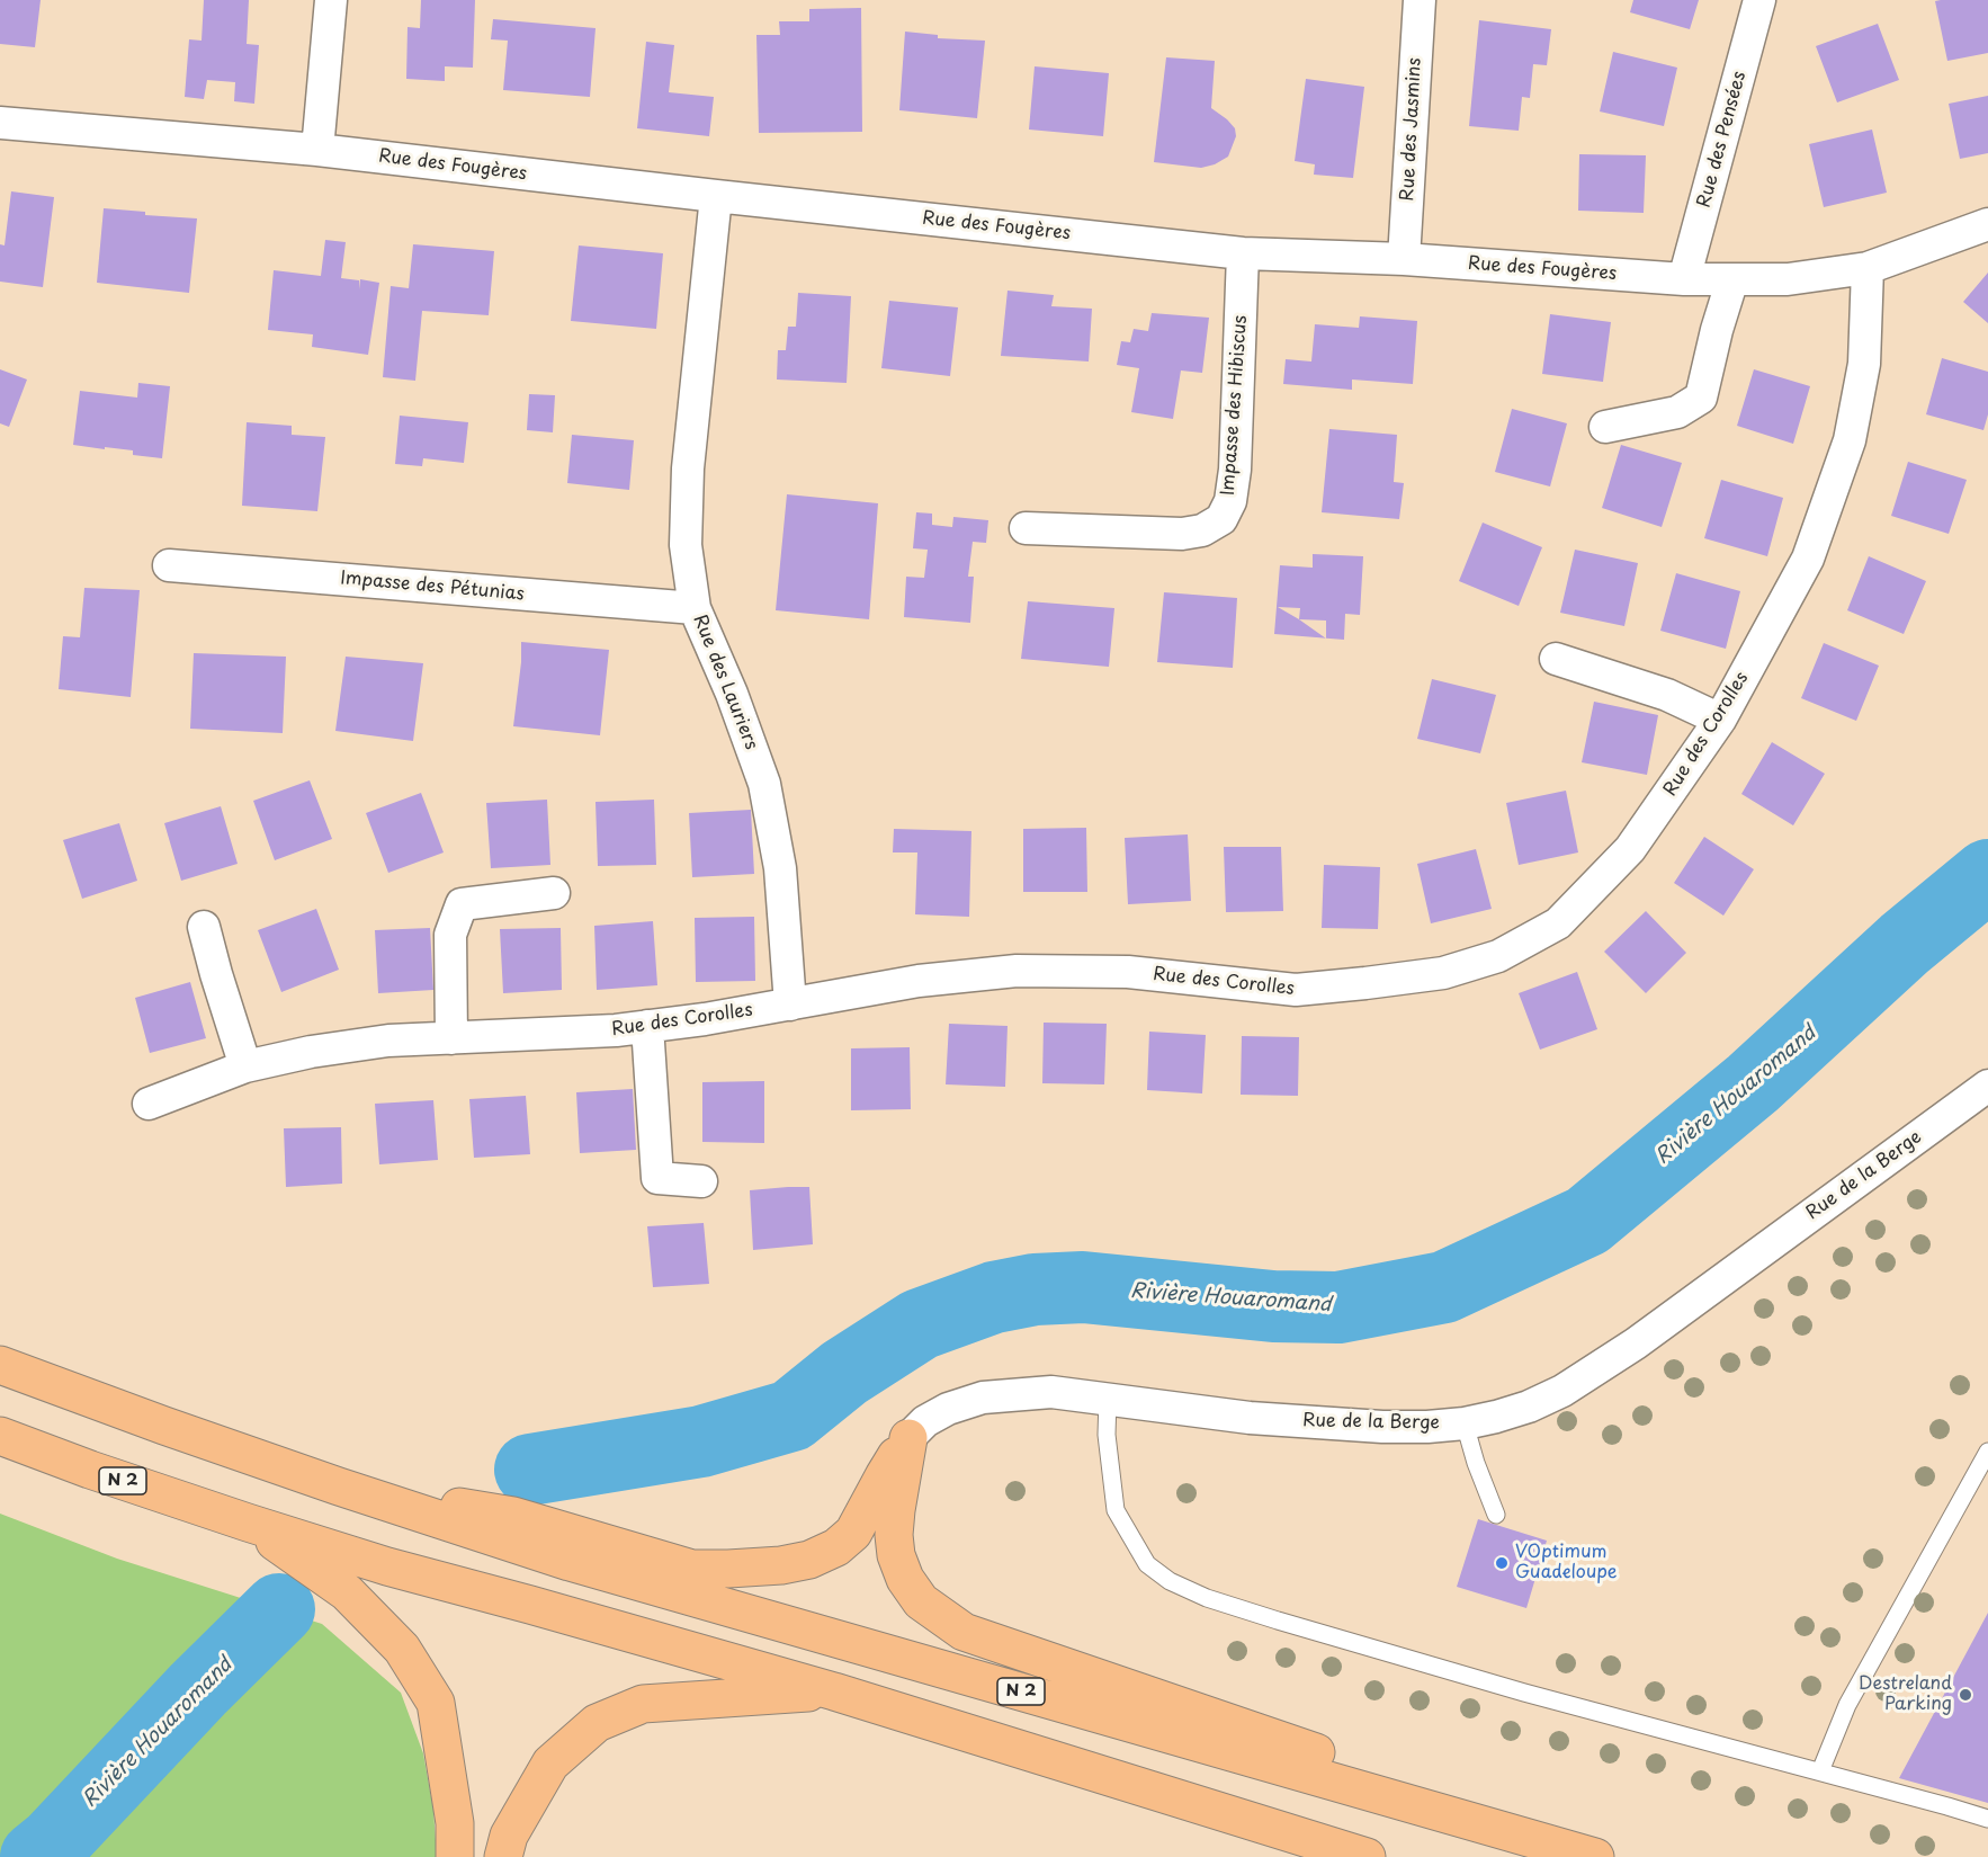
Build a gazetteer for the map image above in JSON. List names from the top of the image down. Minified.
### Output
{"streets":{"highway":["N 2"],"street":["Rue des Jasmins","Rue des Pensées","Rue des Fougères","Impasse des Hibiscus","Impasse des Pétunias","Rue des Lauriers","Rue des Corolles","Rue de la Berge"]},"crossings":[["Rue des Jasmins","Rue des Fougères"],["Rue des Pensées","Rue des Fougères"],["Rue des Fougères","Impasse des Hibiscus"],["Rue des Fougères","Rue des Lauriers"],["Rue des Fougères","Rue des Corolles"],["Impasse des Pétunias","Rue des Lauriers"],["Rue des Lauriers","Rue des Corolles"]],"water":["Rivière Houaromand"],"places":["VOptimum Guadeloupe","Destreland Parking"]}
